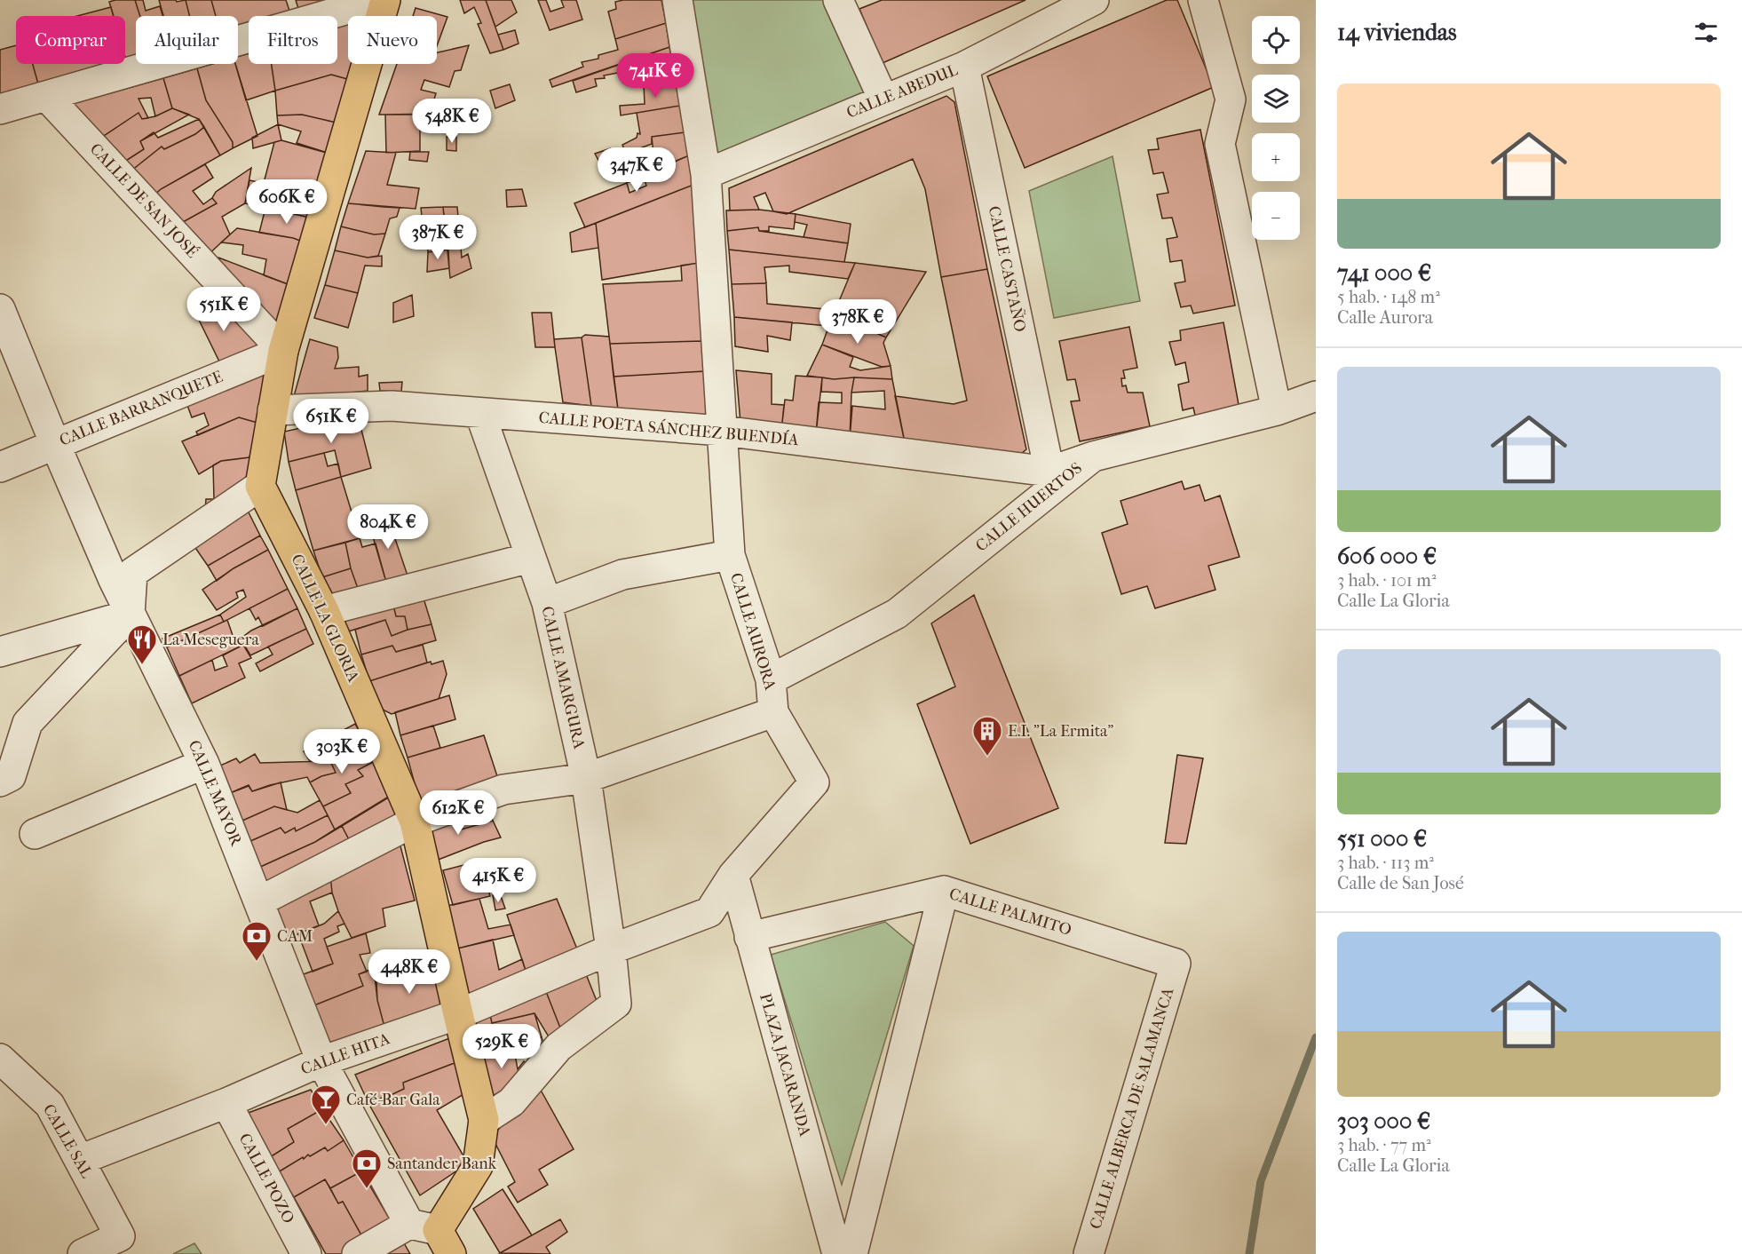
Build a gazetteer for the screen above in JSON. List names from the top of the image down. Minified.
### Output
{"streets":{"main road":["CALLE LA GLORIA"],"street":["CALLE ABEDUL","CALLE DE SAN JOSÉ","CALLE CASTAÑO","CALLE BARRANQUETE","CALLE POETA SÁNCHEZ BUENDÍA","CALLE HUERTOS","CALLE AURORA","CALLE AMARGURA","CALLE MAYOR","CALLE PALMITO","CALLE HITA","PLAZA JACARANDA","CALLE ALBERCA DE SALAMANCA","CALLE SAL","CALLE POZO"]},"crossings":[["CALLE ABEDUL","CALLE CASTAÑO"],["CALLE ABEDUL","CALLE AURORA"],["CALLE DE SAN JOSÉ","CALLE BARRANQUETE"],["CALLE CASTAÑO","CALLE POETA SÁNCHEZ BUENDÍA"],["CALLE BARRANQUETE","CALLE MAYOR"],["CALLE POETA SÁNCHEZ BUENDÍA","CALLE HUERTOS"],["CALLE POETA SÁNCHEZ BUENDÍA","CALLE AURORA"],["CALLE POETA SÁNCHEZ BUENDÍA","CALLE AMARGURA"],["CALLE HUERTOS","CALLE AURORA"],["CALLE LA GLORIA","CALLE HITA"],["CALLE AURORA","CALLE AMARGURA"],["CALLE AURORA","CALLE HITA"],["CALLE AURORA","PLAZA JACARANDA"],["CALLE AMARGURA","CALLE HITA"],["CALLE MAYOR","CALLE HITA"],["CALLE PALMITO","PLAZA JACARANDA"],["CALLE PALMITO","CALLE ALBERCA DE SALAMANCA"],["CALLE HITA","CALLE SAL"],["CALLE HITA","CALLE POZO"]],"places":{"restaurant":["La Meseguera"],"building":["E.I. \"La Ermita\""],"bank":["CAM","Santander Bank"],"bar":["Café-Bar Gala"]},"page":{"heading":"14 viviendas","map_buttons":["+","−"],"chip":["Comprar","Alquilar","Filtros","Nuevo"],"price":["741K €","548K €","347K €","606K €","387K €","551K €","378K €","651K €","804K €","303K €","612K €","415K €","448K €","529K €"],"list":[{"name":"741 000 €","note":"5 hab. · 148 m² · Calle Aurora"},{"name":"606 000 €","note":"3 hab. · 101 m² · Calle La Gloria"},{"name":"551 000 €","note":"3 hab. · 113 m² · Calle de San José"},{"name":"303 000 €","note":"3 hab. · 77 m² · Calle La Gloria"}]}}
